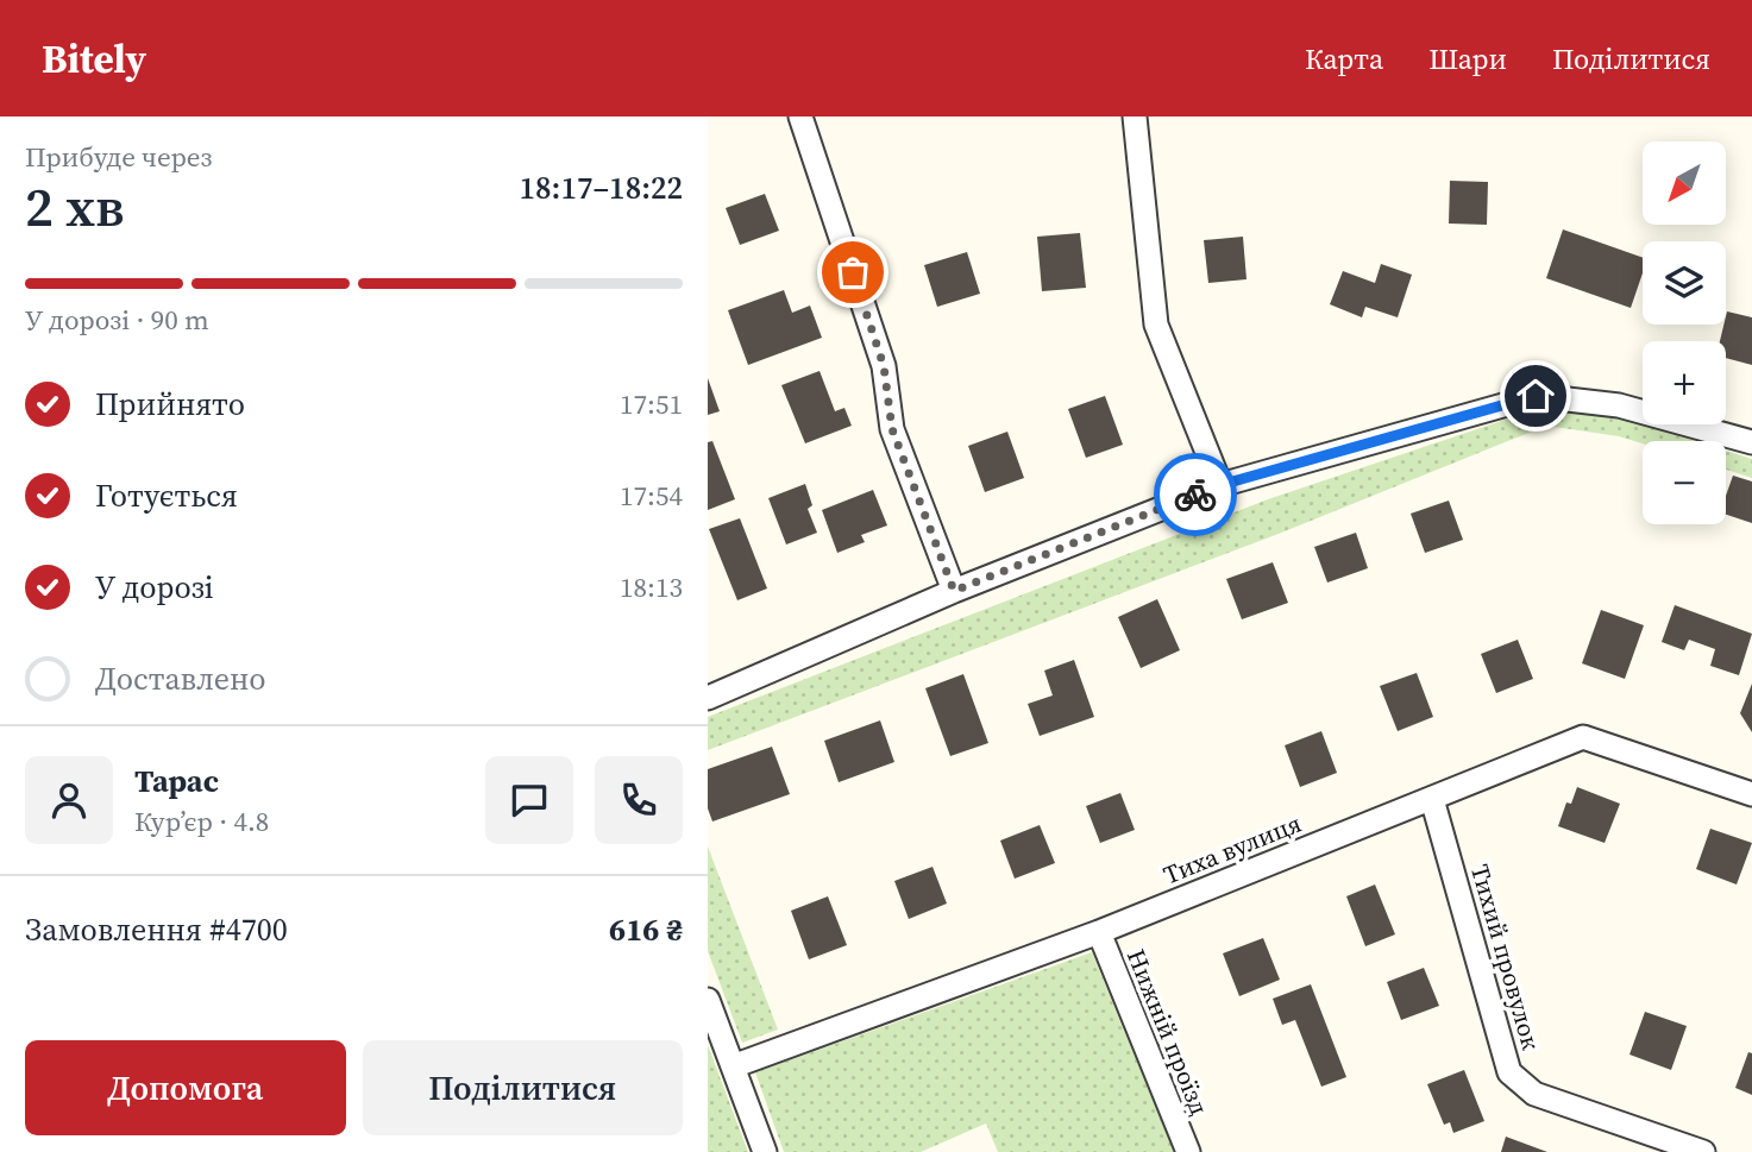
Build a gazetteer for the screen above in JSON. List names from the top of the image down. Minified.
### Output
{"streets":{"street":["Тиха вулиця","Тихий провулок","Нижній проїзд"]},"crossings":[["Тиха вулиця","Тихий провулок"],["Тиха вулиця","Нижній проїзд"]],"north":"bottom left","page":{"header":"Bitely","nav":["Карта","Шари","Поділитися"],"heading":["2 хв","Прибуде через","18:17–18:22"],"panel":["Тарас","Кур’єр · 4.8","Замовлення #4700","616 ₴"],"map_buttons":["+","−"],"bar":"У дорозі · 90 m","list":[["Прийнято","17:51"],["Готується","17:54"],["У дорозі","18:13"],"Доставлено"],"buttons":["Допомога","Поділитися"]}}
